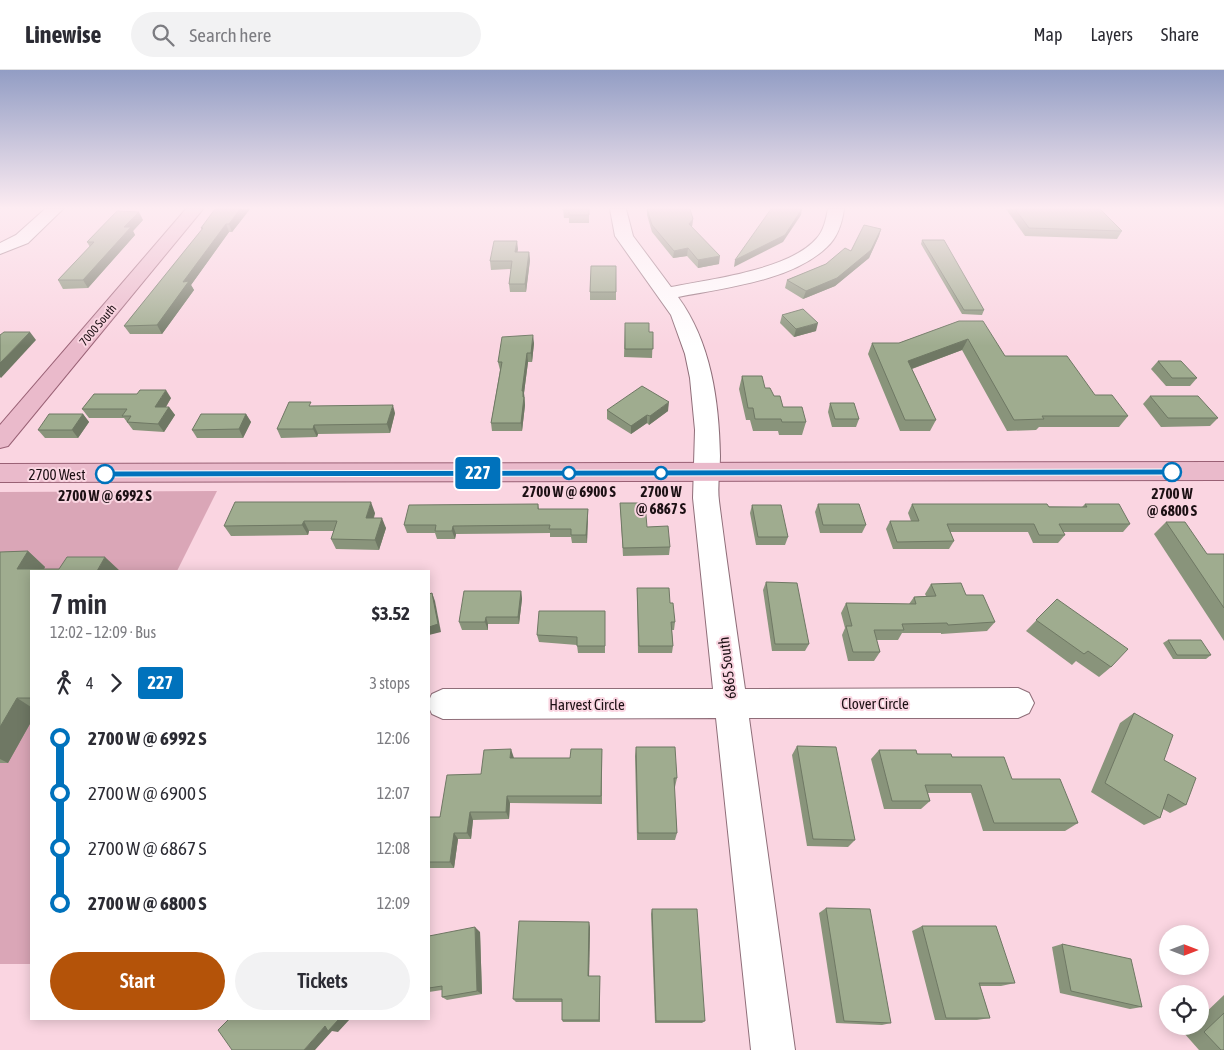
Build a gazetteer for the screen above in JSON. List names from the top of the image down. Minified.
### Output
{"streets":{"main road":["7000 South","2700 West"],"street":["6865 South","Clover Circle","Harvest Circle"]},"crossings":[["2700 West","6865 South"],["6865 South","Clover Circle"],["6865 South","Harvest Circle"],["Clover Circle","Harvest Circle"]],"places":["2700 W @ 6800 S","2700 W @ 6900 S","2700 W @ 6867 S","2700 W @ 6992 S"],"lines":["bus line 227"],"north":"right","page":{"header":"Linewise","search":"Search here","nav":["Map","Layers","Share"],"on_map":"227","heading":["7 min","12:02 – 12:09 · Bus","$3.52"],"legs":["4","227","3 stops"],"list":[{"name":"2700 W @ 6992 S","value":"12:06"},{"name":"2700 W @ 6900 S","value":"12:07"},{"name":"2700 W @ 6867 S","value":"12:08"},{"name":"2700 W @ 6800 S","value":"12:09"}],"buttons":["Start","Tickets"]}}
